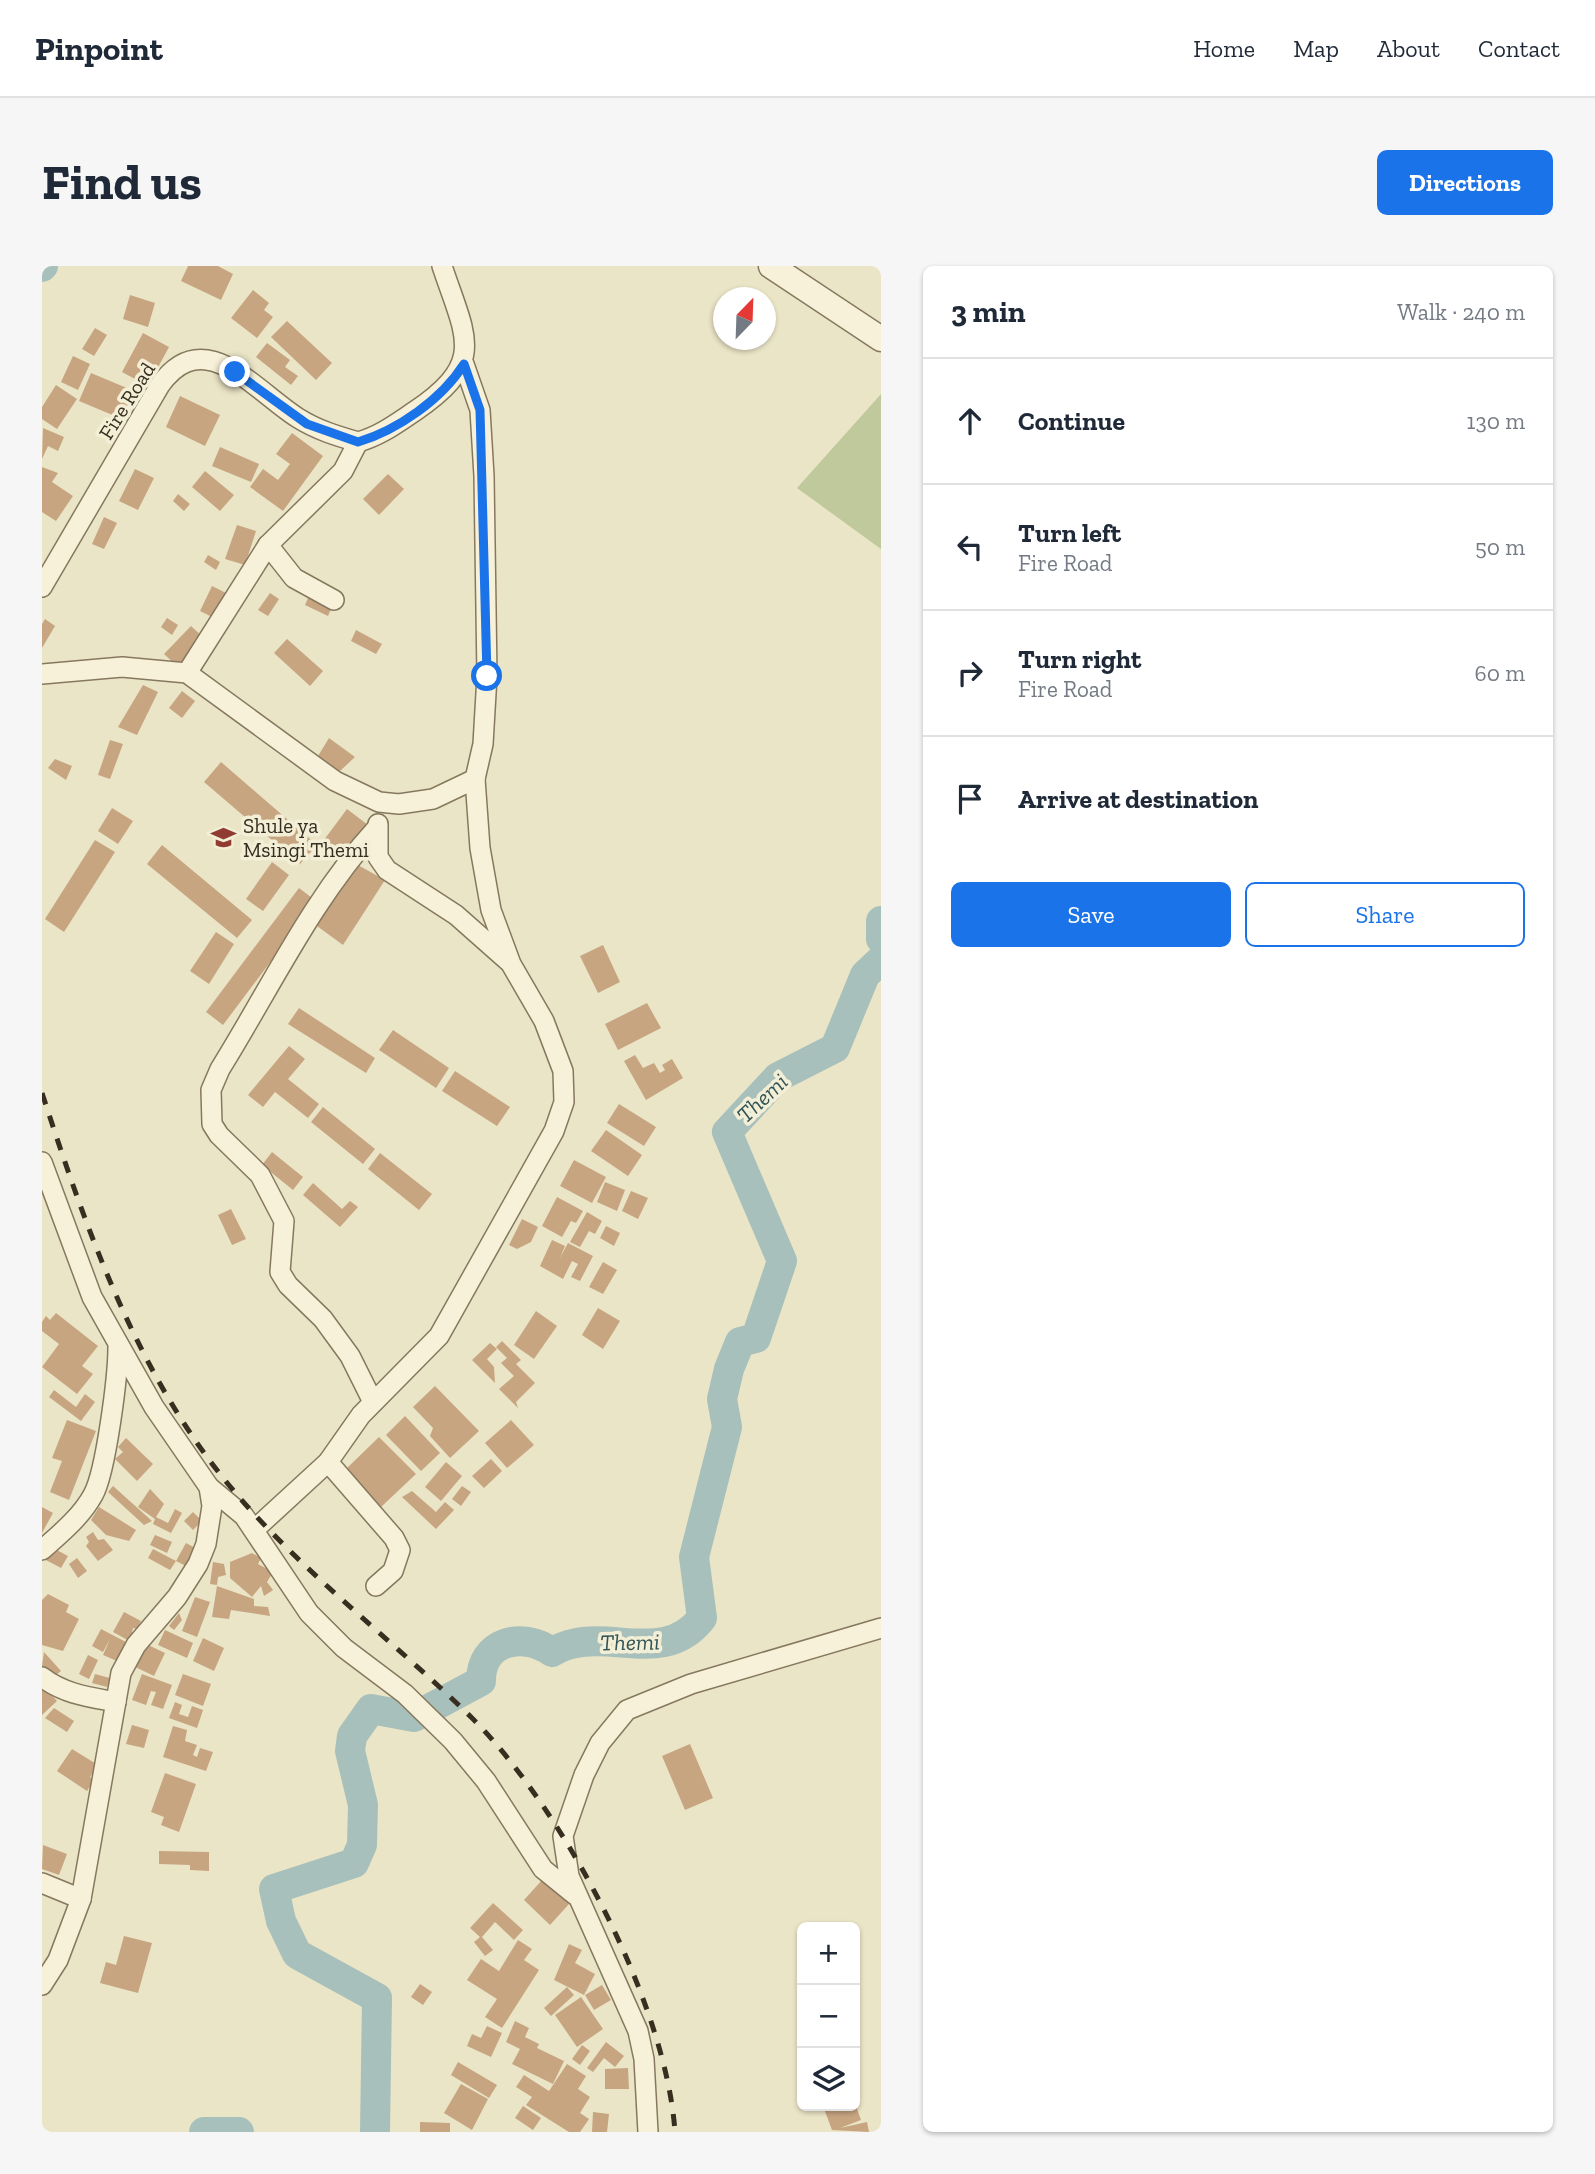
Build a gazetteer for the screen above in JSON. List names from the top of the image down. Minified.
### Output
{"streets":{"street":["Fire Road"]},"water":["Themi"],"places":{"school or university":["Shule ya Msingi Themi"]},"north":"top right","page":{"header":"Pinpoint","nav":["Home","Map","About","Contact"],"buttons":["Directions",["Save","Share"]],"title":"Find us","heading":["3 min","Walk · 240 m"],"list":[["Continue","130 m"],["Turn left","Fire Road","50 m"],["Turn right","Fire Road","60 m"],"Arrive at destination"],"map_buttons":["+","−"]}}
